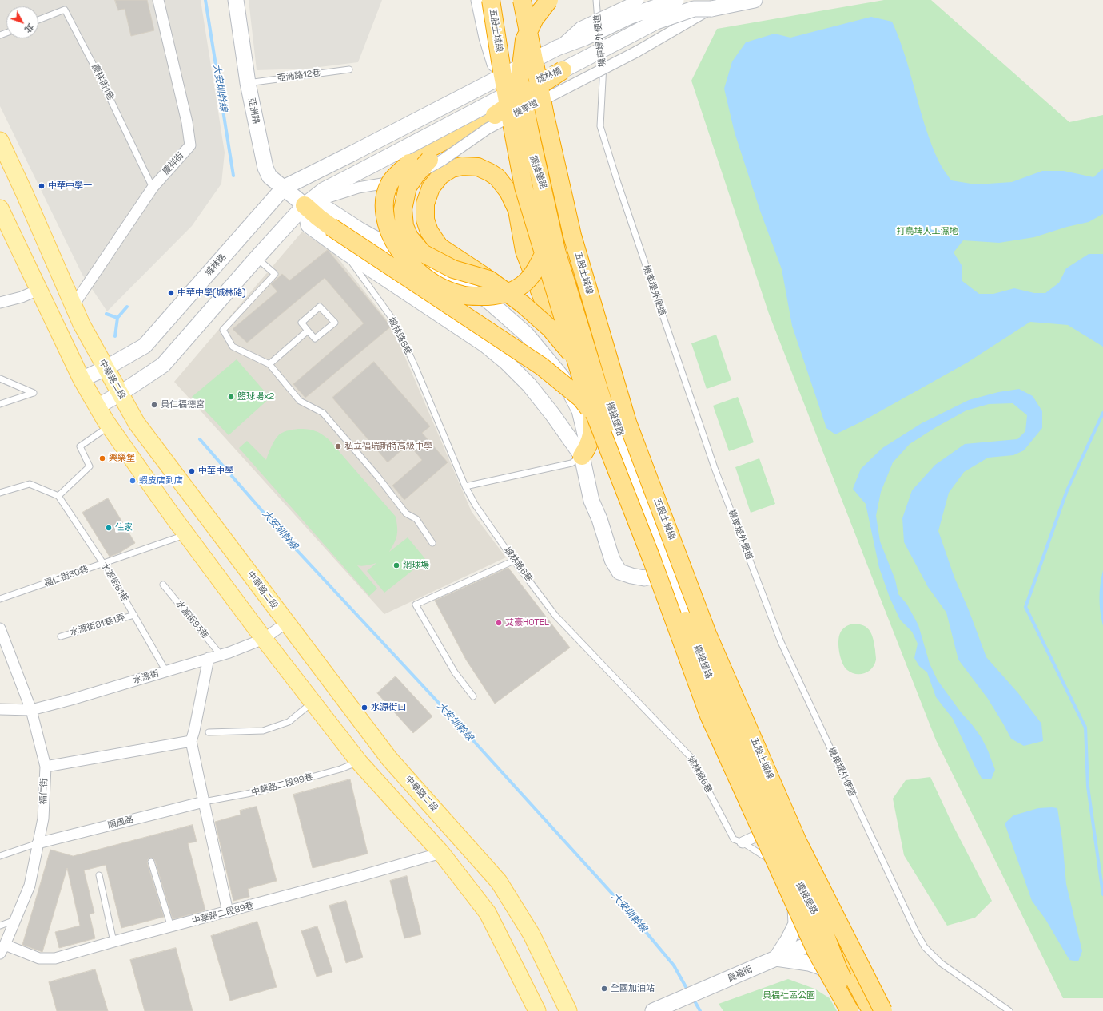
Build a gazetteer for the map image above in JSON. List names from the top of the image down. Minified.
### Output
{"streets":{"highway":["五股土城線"],"main road":["中華路二段"],"street":["城林橋","機車道","亞洲路","慶祥街","擺接堡路","城林路","水源街","福仁街","順風路","中華路二段89巷","員福街"],"lane":["機車堤外便道","亞洲路12巷","慶祥街1巷","城林路6巷","福仁街30巷","水源街81巷","水源街93巷","水源街81巷1弄","中華路二段99巷"]},"crossings":[["亞洲路12巷","亞洲路"],["城林橋","機車道"],["城林橋","亞洲路"],["慶祥街1巷","慶祥街"],["亞洲路","城林路"],["慶祥街","中華路二段"],["擺接堡路","城林路6巷"],["擺接堡路","員福街"],["城林路","中華路二段"],["中華路二段","水源街"],["福仁街30巷","水源街81巷"],["水源街81巷","水源街81巷1弄"],["水源街81巷","水源街"],["水源街93巷","水源街"],["水源街","福仁街"],["中華路二段99巷","順風路"],["福仁街","順風路"],["福仁街","中華路二段89巷"]],"water":["大安圳幹線"],"parks":["打鳥埤人工濕地","員福社區公園"],"places":["中華中學一","中華中學(城林路)","籃球場x2","員仁福德宮","私立福瑞斯特高級中學","樂樂堡","中華中學","蝦皮店到店","住家","網球場","艾豪HOTEL","水源街口","全國加油站"],"north":"bottom right"}
